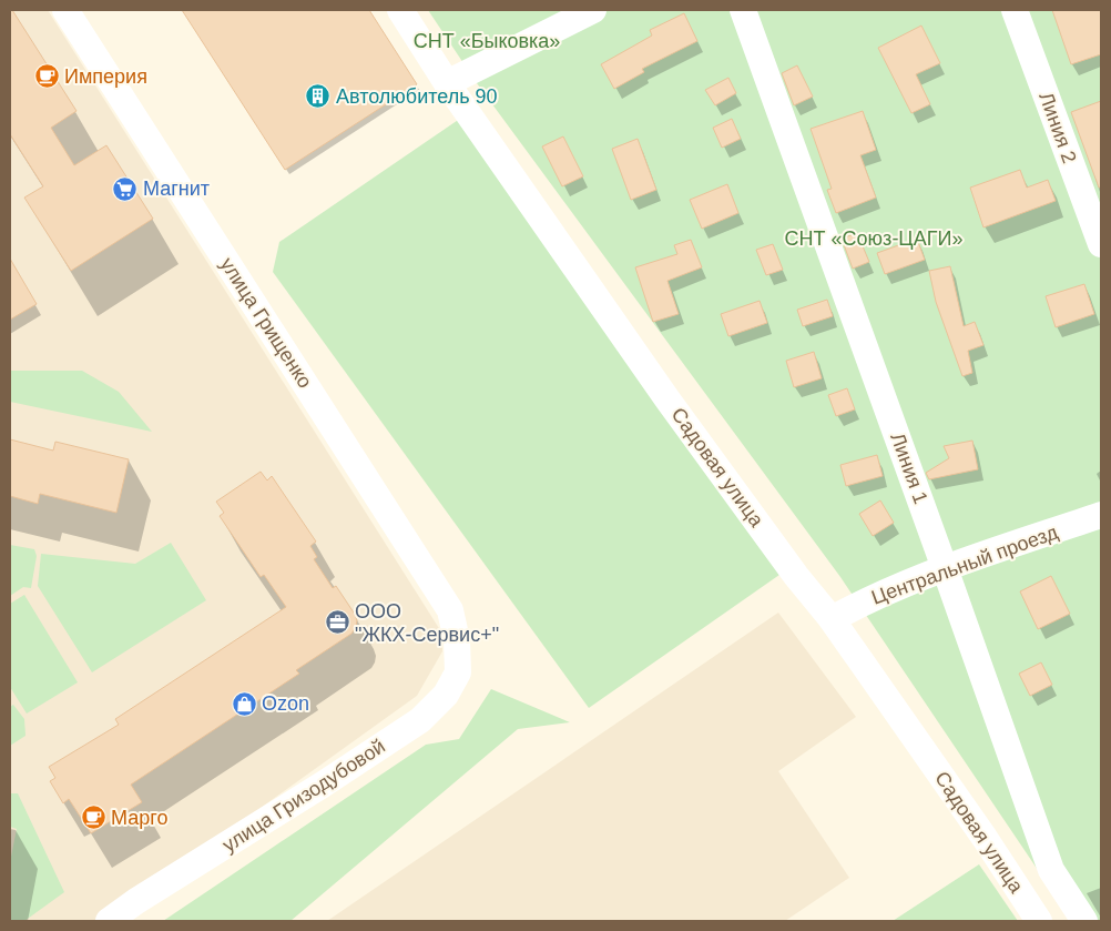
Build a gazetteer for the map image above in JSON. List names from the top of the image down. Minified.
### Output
{"streets":{"street":["Линия 2","улица Грищенко","Садовая улица","Линия 1","Центральный проезд","улица Гризодубовой"]},"crossings":[["улица Грищенко","улица Гризодубовой"],["Садовая улица","Центральный проезд"],["Линия 1","Центральный проезд"]],"parks":["СНТ «Быковка»","СНТ «Союз-ЦАГИ»"],"places":{"cafe":["Империя","Марго"],"building":["Автолюбитель 90"],"supermarket":["Магнит"],"office":["ООО \"ЖКХ-Сервис+\""],"shop":["Ozon"]}}
